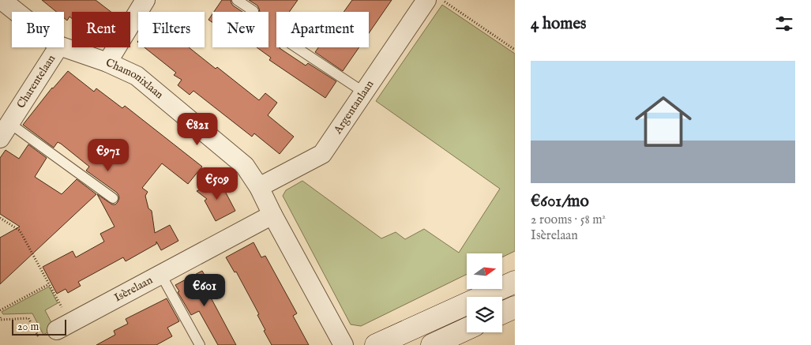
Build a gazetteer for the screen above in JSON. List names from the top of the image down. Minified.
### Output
{"streets":{"street":["Chamonixlaan","Charentelaan","Argentanlaan","Isèrelaan"]},"crossings":[["Chamonixlaan","Argentanlaan"],["Chamonixlaan","Isèrelaan"]],"scale_bar":"20 m","north":"right","page":{"heading":"4 homes","chip":["Buy","Rent","Filters","New","Apartment"],"list":[{"name":"€601/mo","note":"2 rooms · 58 m² · Isèrelaan"}],"price":["€821","€971","€509","€601"],"scale":"20 m"}}
